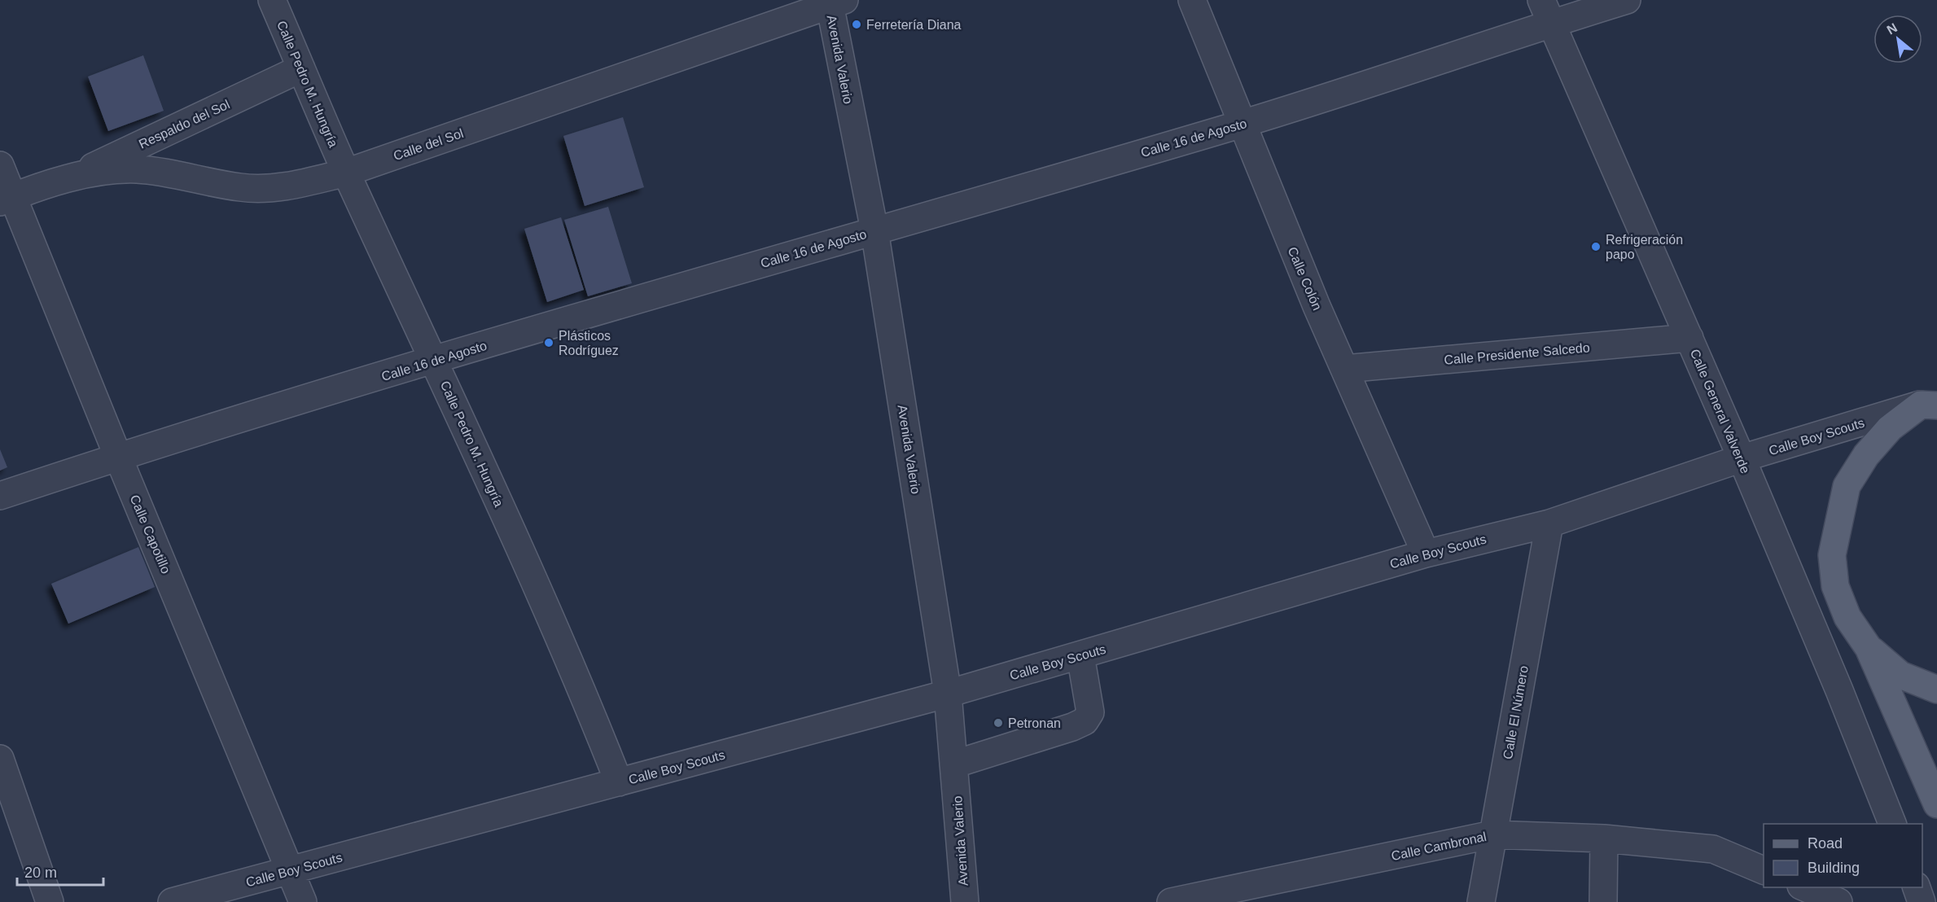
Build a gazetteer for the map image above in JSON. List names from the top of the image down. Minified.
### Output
{"streets":{"street":["Avenida Valerio","Calle Pedro M. Hungría","Respaldo del Sol","Calle 16 de Agosto","Calle del Sol","Calle Colón","Calle Presidente Salcedo","Calle General Valverde","Calle Boy Scouts","Calle Capotillo","Calle El Número","Calle Cambronal"]},"crossings":[["Avenida Valerio","Calle 16 de Agosto"],["Avenida Valerio","Calle del Sol"],["Avenida Valerio","Calle Boy Scouts"],["Calle Pedro M. Hungría","Respaldo del Sol"],["Calle Pedro M. Hungría","Calle 16 de Agosto"],["Calle Pedro M. Hungría","Calle del Sol"],["Calle Pedro M. Hungría","Calle Boy Scouts"],["Respaldo del Sol","Calle del Sol"],["Calle 16 de Agosto","Calle Colón"],["Calle 16 de Agosto","Calle General Valverde"],["Calle 16 de Agosto","Calle Capotillo"],["Calle del Sol","Calle Capotillo"],["Calle Colón","Calle Presidente Salcedo"],["Calle Colón","Calle Boy Scouts"],["Calle Presidente Salcedo","Calle General Valverde"],["Calle General Valverde","Calle Boy Scouts"],["Calle Boy Scouts","Calle Capotillo"],["Calle Boy Scouts","Calle El Número"],["Calle El Número","Calle Cambronal"]],"places":["Ferretería Diana","Refrigeración papo","Plásticos Rodríguez","Petronan"],"legend":["Road","Building"],"scale_bar":"20 m","north":"top left"}
